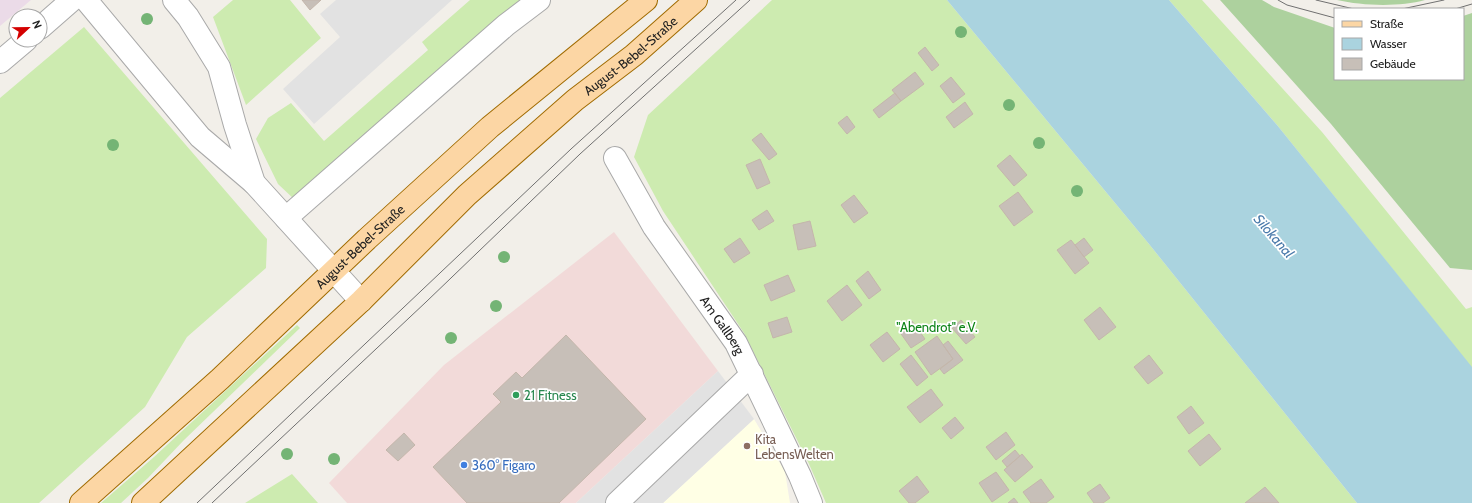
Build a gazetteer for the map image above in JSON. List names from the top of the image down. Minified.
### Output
{"streets":{"main road":["August-Bebel-Straße"],"street":["Am Gallberg"]},"water":["Silokanal"],"parks":["\"Abendrot\" e.V."],"places":["21 Fitness","Kita LebensWelten","360° Figaro"],"legend":["Straße","Wasser","Gebäude"],"north":"right"}
